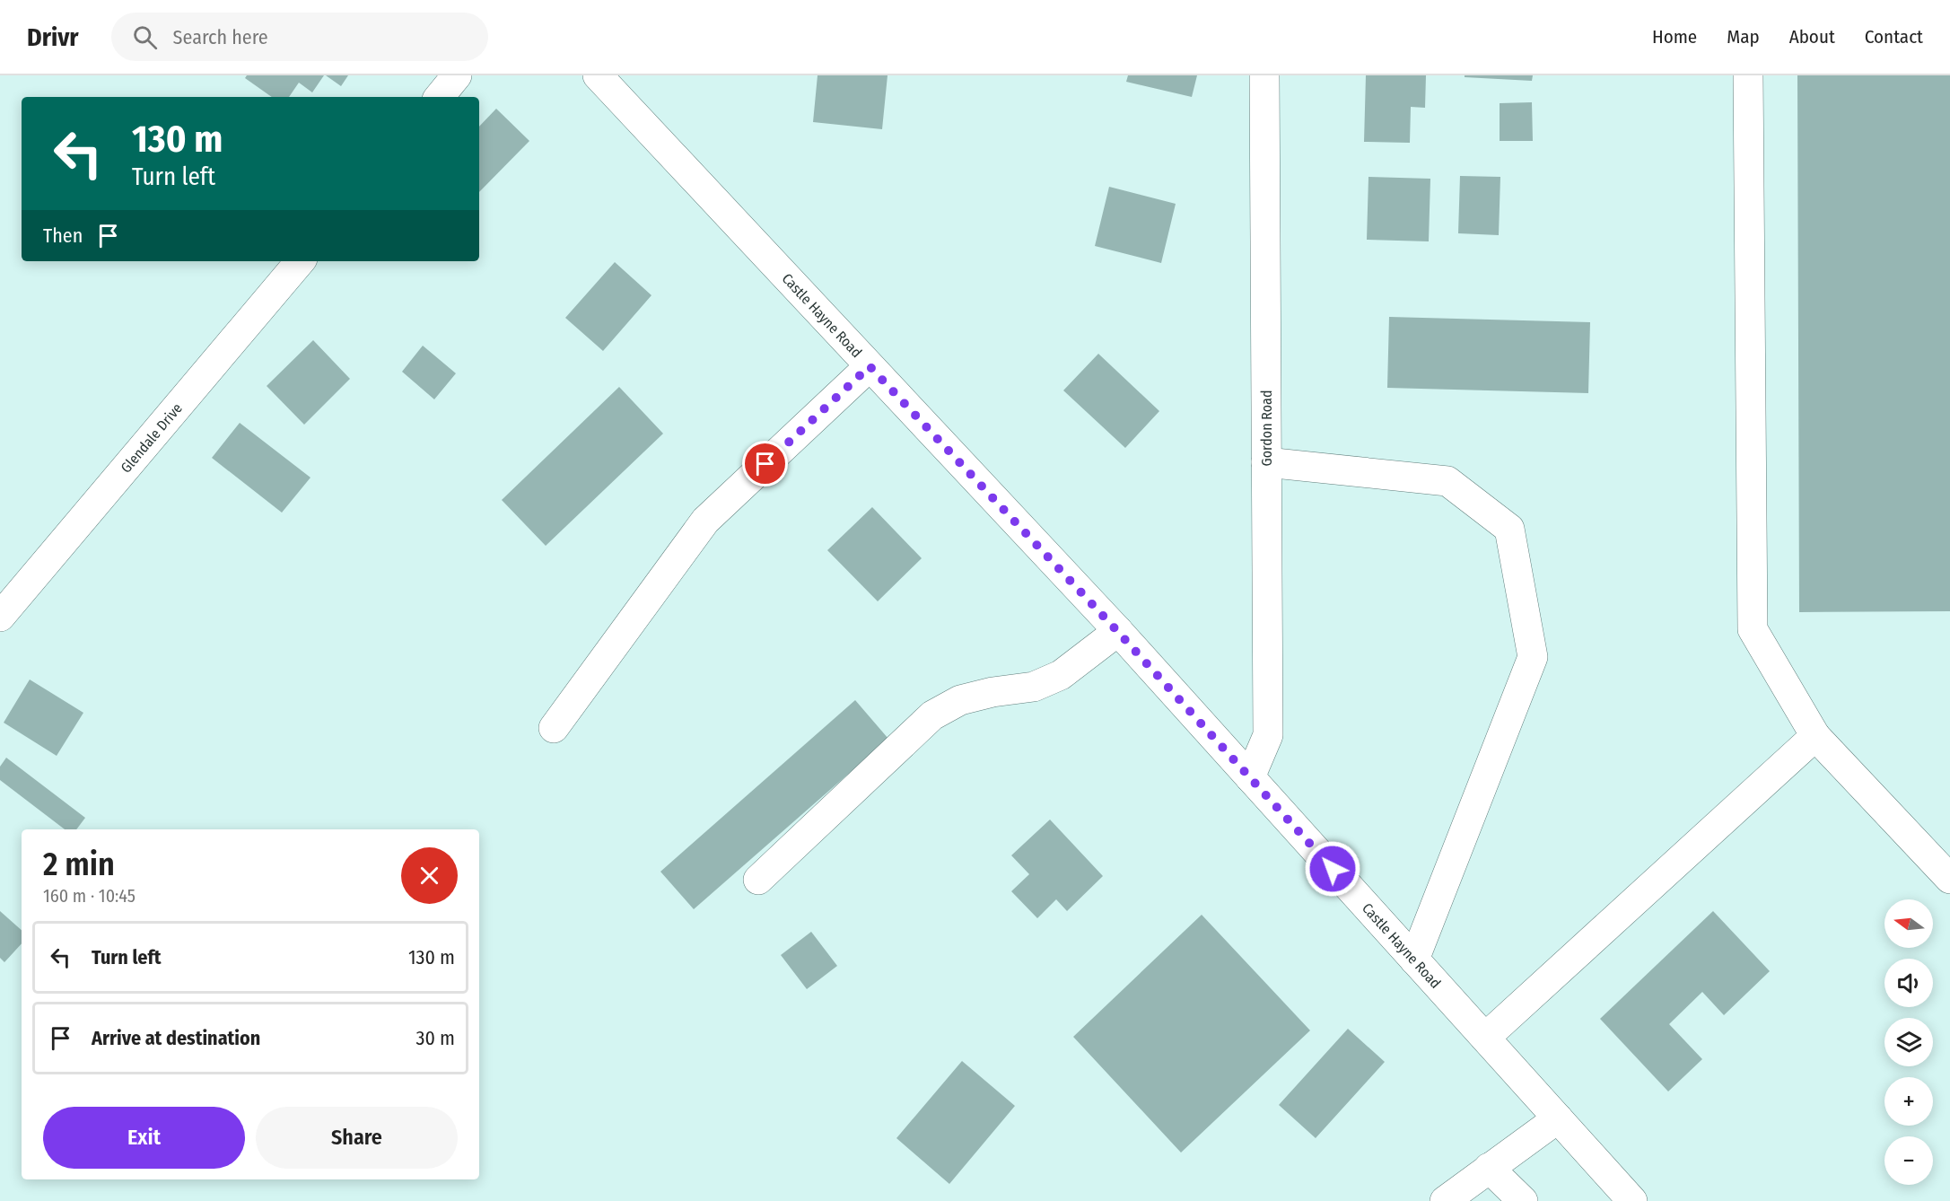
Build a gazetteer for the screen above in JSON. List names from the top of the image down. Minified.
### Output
{"streets":{"main road":["Castle Hayne Road","Gordon Road","Glendale Drive"]},"crossings":[["Castle Hayne Road","Gordon Road"]],"north":"left","page":{"header":"Drivr","search":"Search here","nav":["Home","Map","About","Contact"],"turn":["130 m","Turn left"],"then":"Then","heading":["2 min","160 m · 10:45"],"map_buttons":["+","−"],"list":[{"name":"Turn left","value":"130 m"},{"name":"Arrive at destination","value":"30 m"}],"buttons":["Exit","Share"]}}
